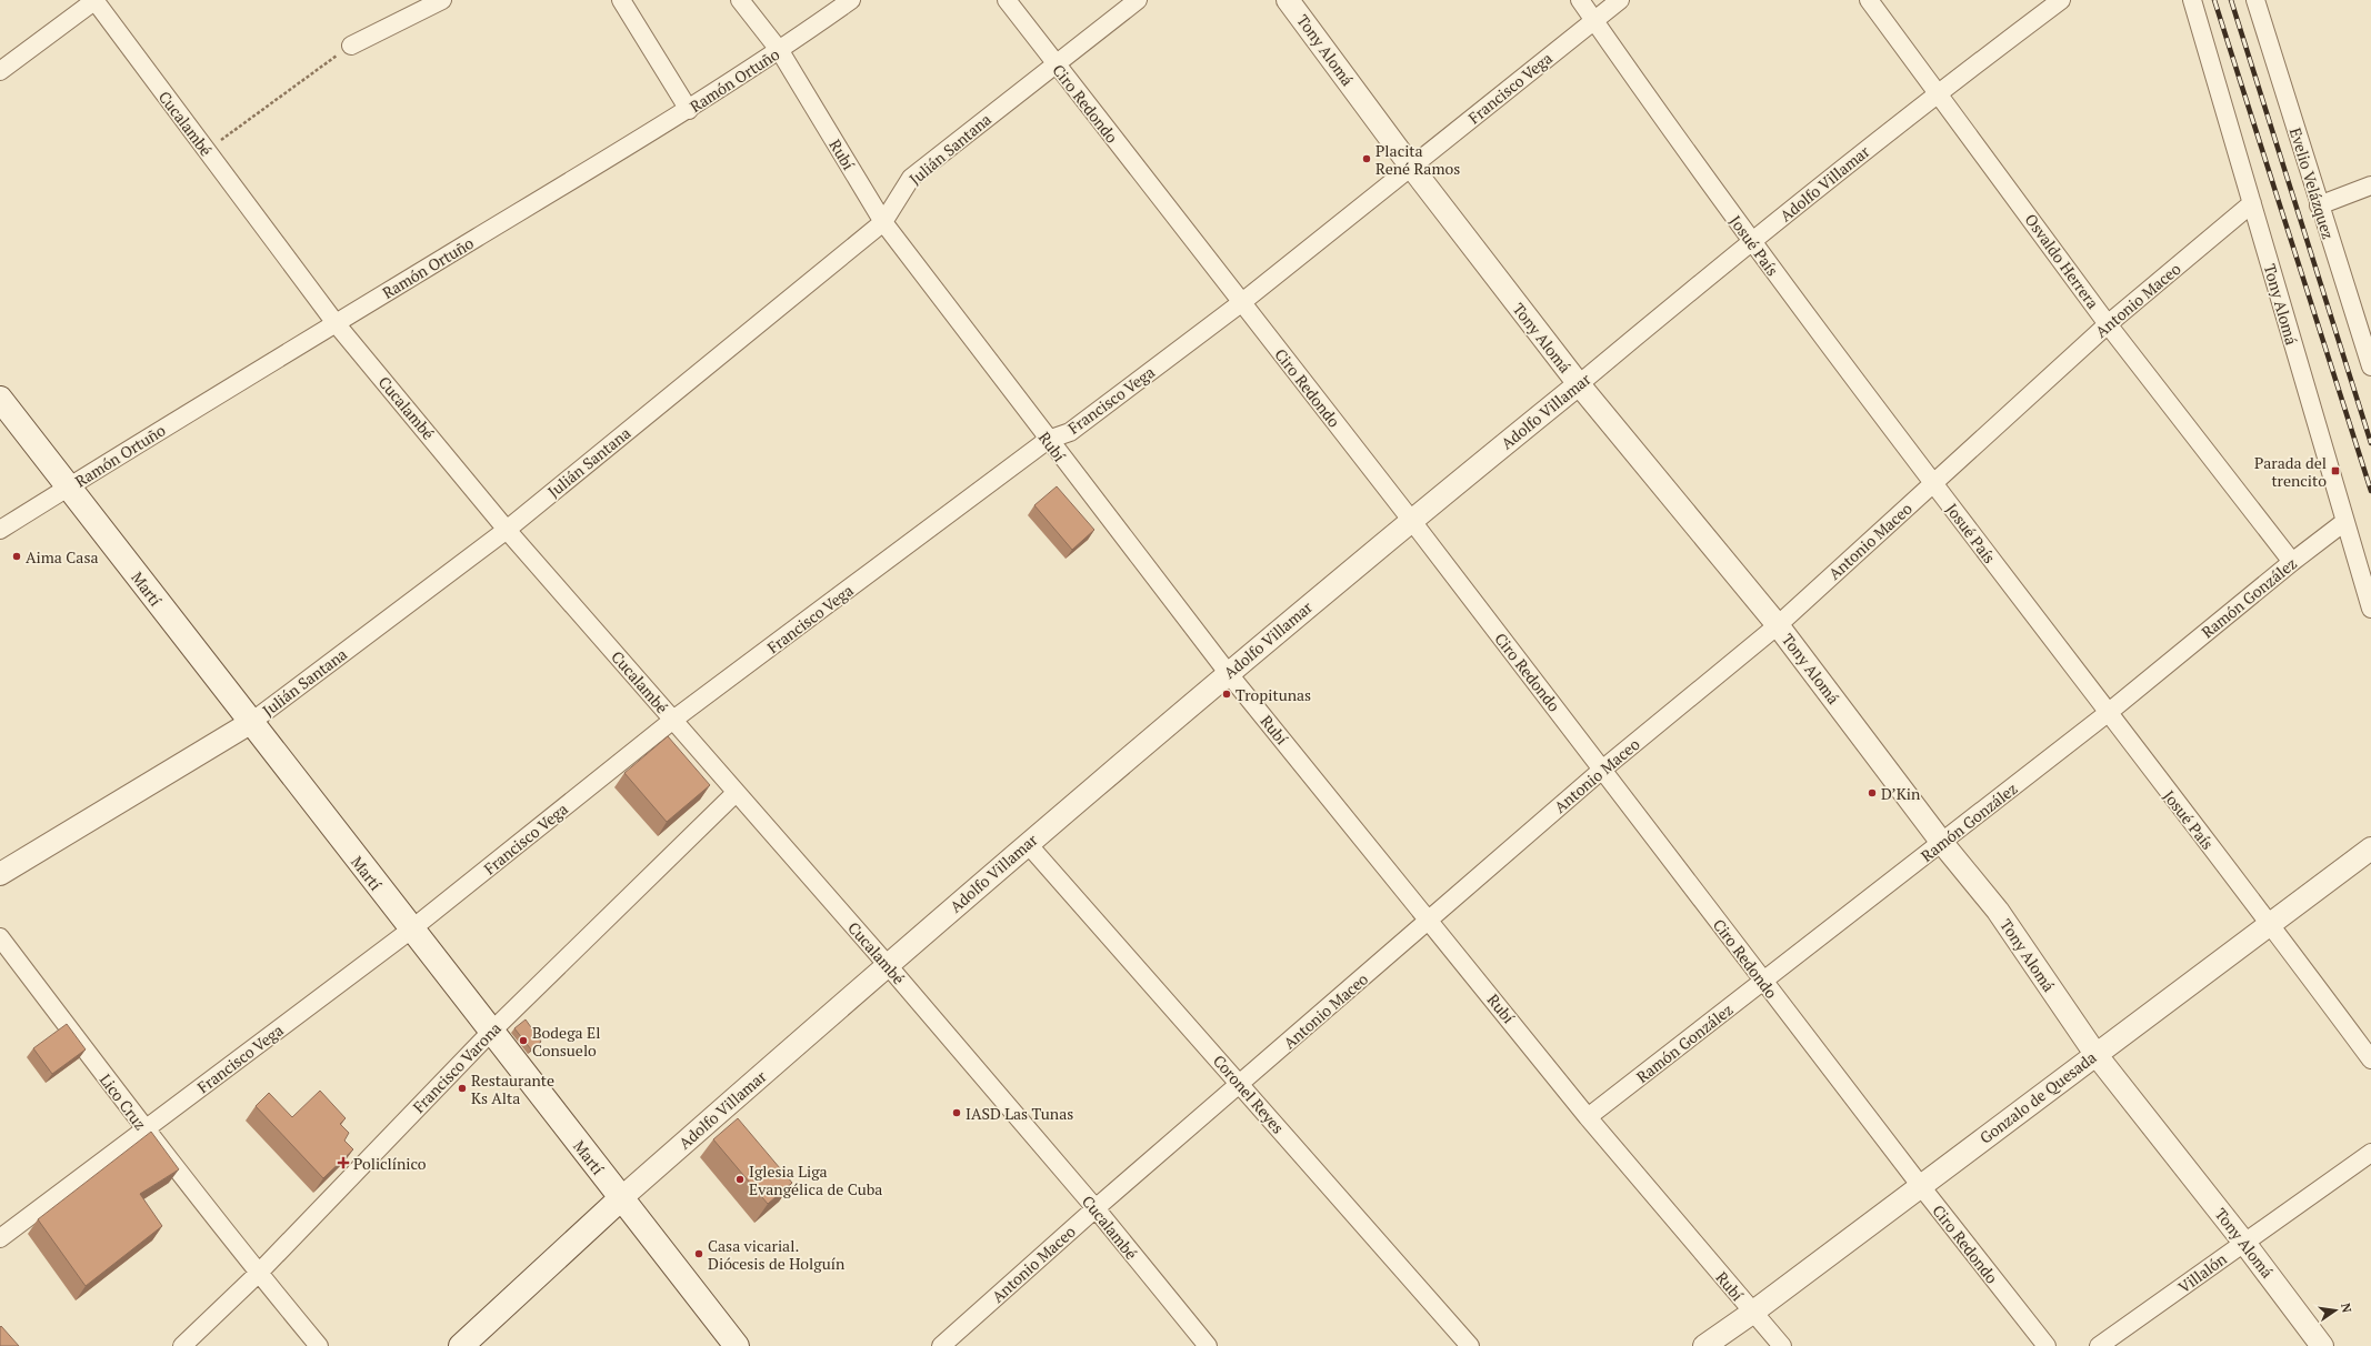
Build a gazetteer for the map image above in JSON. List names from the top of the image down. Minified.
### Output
{"streets":{"main road":["Adolfo Villamar","Martí"],"street":["Tony Alomá","Ramón Ortuño","Francisco Vega","Ciro Redondo","Cucalambé","Julián Santana","Rubí","Evelio Velázquez","Josué País","Osvaldo Herrera","Antonio Maceo","Ramón González","Francisco Varona","Coronel Reyes","Gonzalo de Quesada","Lico Cruz","Villalón"]},"crossings":[["Tony Alomá","Francisco Vega"],["Tony Alomá","Adolfo Villamar"],["Tony Alomá","Antonio Maceo"],["Tony Alomá","Ramón González"],["Tony Alomá","Gonzalo de Quesada"],["Tony Alomá","Villalón"],["Ramón Ortuño","Cucalambé"],["Ramón Ortuño","Rubí"],["Ramón Ortuño","Martí"],["Francisco Vega","Ciro Redondo"],["Francisco Vega","Cucalambé"],["Francisco Vega","Rubí"],["Francisco Vega","Josué País"],["Francisco Vega","Martí"],["Francisco Vega","Lico Cruz"],["Ciro Redondo","Julián Santana"],["Ciro Redondo","Adolfo Villamar"],["Ciro Redondo","Antonio Maceo"],["Ciro Redondo","Ramón González"],["Ciro Redondo","Gonzalo de Quesada"],["Cucalambé","Julián Santana"],["Cucalambé","Adolfo Villamar"],["Cucalambé","Antonio Maceo"],["Cucalambé","Francisco Varona"],["Julián Santana","Rubí"],["Julián Santana","Martí"],["Rubí","Adolfo Villamar"],["Rubí","Antonio Maceo"],["Rubí","Ramón González"],["Rubí","Gonzalo de Quesada"],["Adolfo Villamar","Josué País"],["Adolfo Villamar","Osvaldo Herrera"],["Adolfo Villamar","Martí"],["Adolfo Villamar","Coronel Reyes"],["Josué País","Antonio Maceo"],["Josué País","Ramón González"],["Josué País","Gonzalo de Quesada"],["Osvaldo Herrera","Antonio Maceo"],["Osvaldo Herrera","Ramón González"],["Antonio Maceo","Coronel Reyes"],["Martí","Francisco Varona"],["Francisco Varona","Lico Cruz"]],"places":{"other":["Placita René Ramos","Aima Casa","Tropitunas","D’Kin","Bodega El Consuelo","Restaurante Ks Alta","IASD Las Tunas","Iglesia Liga Evangélica de Cuba","Casa vicarial. Diócesis de Holguín"],"transit":["Parada del trencito"],"health":["Policlínico"]},"north":"right"}
